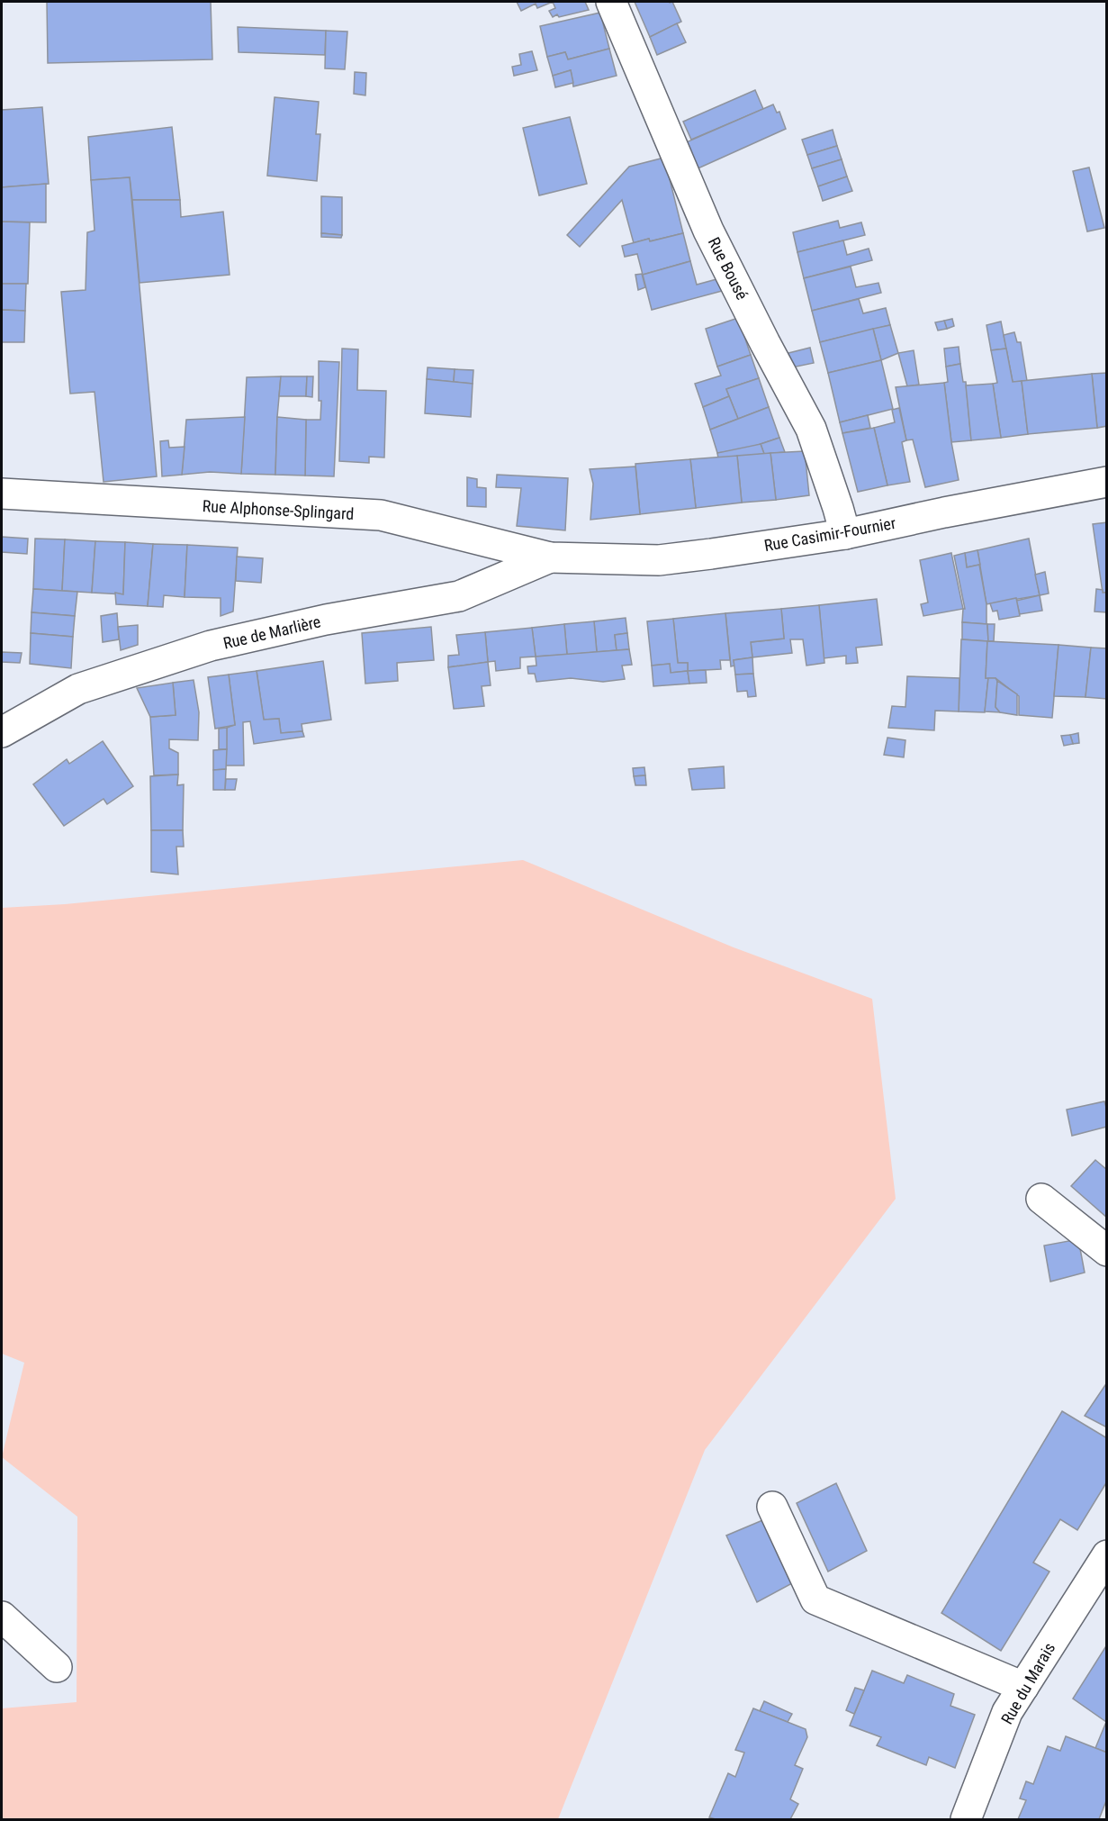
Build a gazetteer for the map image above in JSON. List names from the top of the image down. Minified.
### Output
{"streets":{"street":["Rue Bousé","Rue Alphonse-Splingard","Rue Casimir-Fournier","Rue de Marlière","Rue du Marais"]},"crossings":[["Rue Bousé","Rue Casimir-Fournier"],["Rue Alphonse-Splingard","Rue Casimir-Fournier"],["Rue Alphonse-Splingard","Rue de Marlière"],["Rue Casimir-Fournier","Rue de Marlière"]]}
